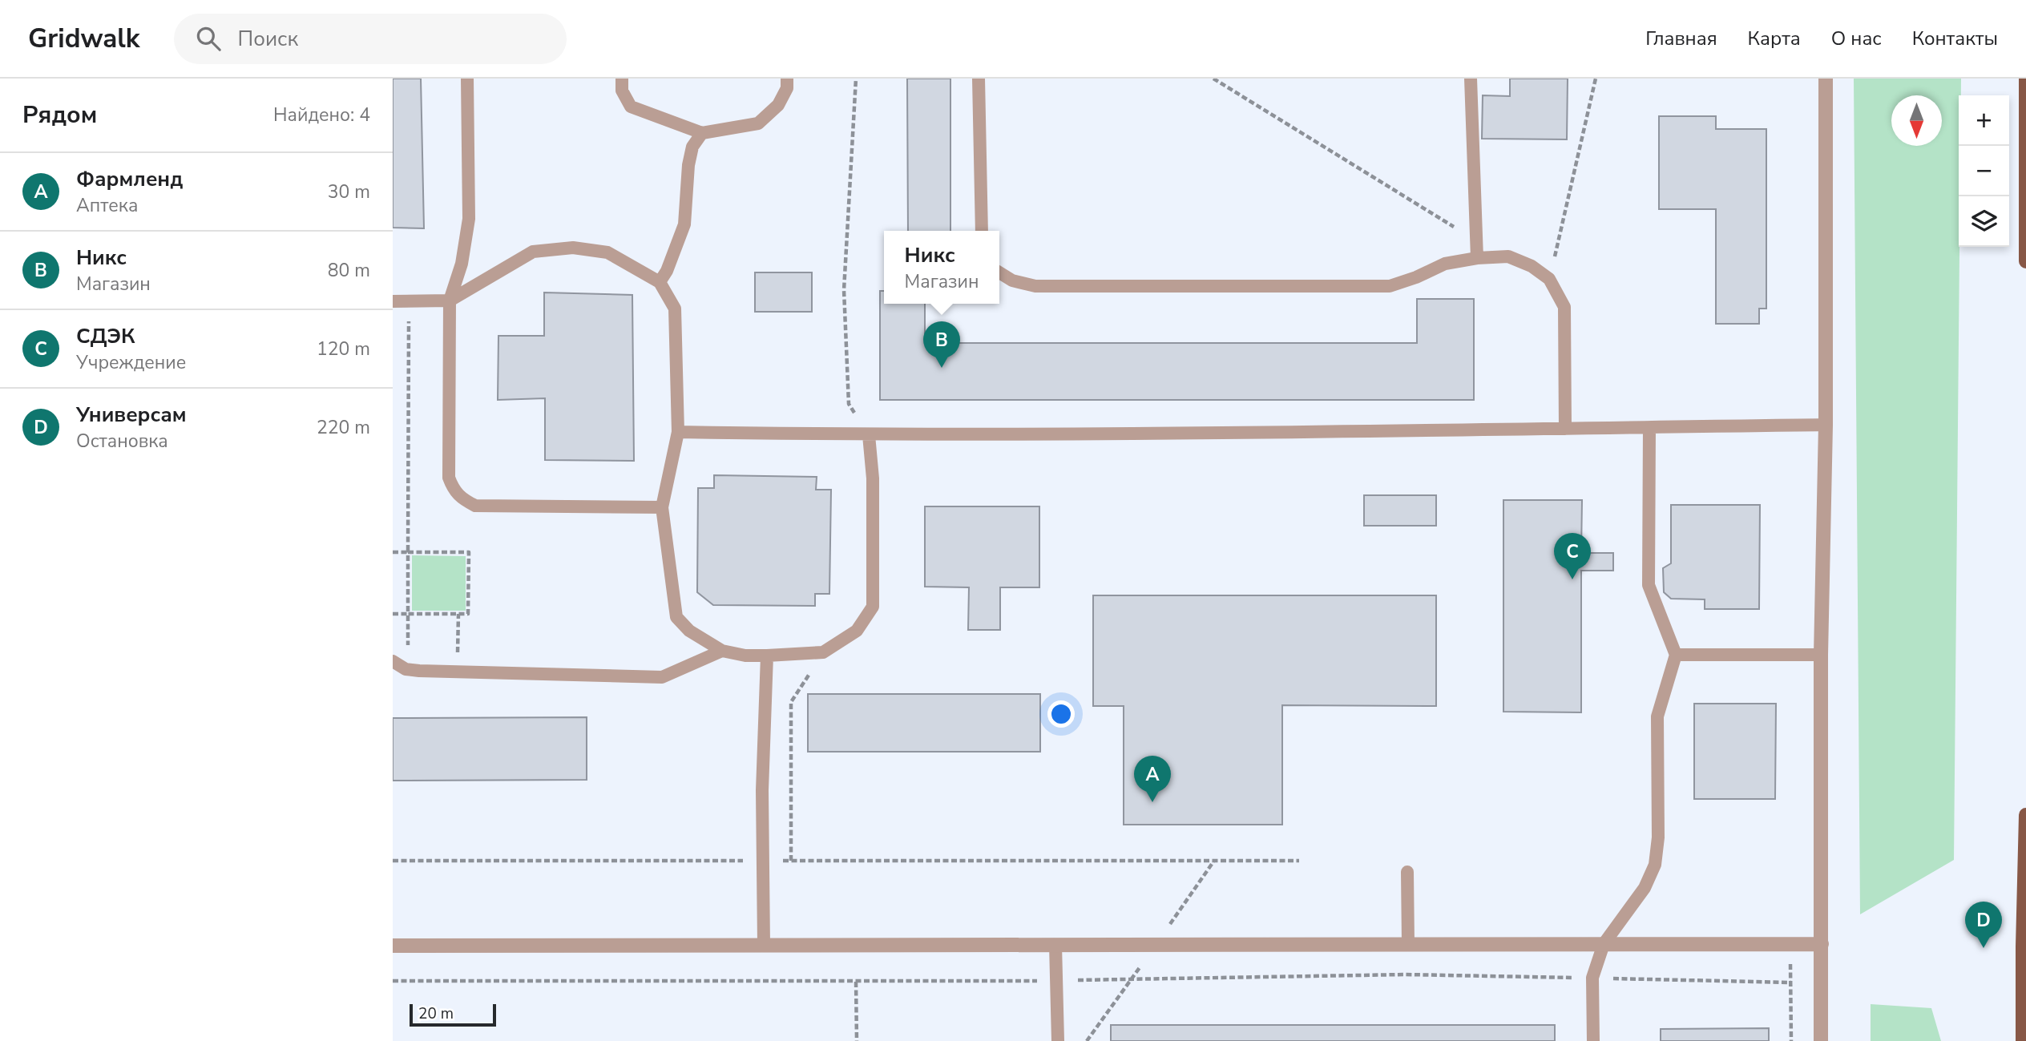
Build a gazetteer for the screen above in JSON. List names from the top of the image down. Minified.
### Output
{"scale_bar":"20 m","north":"bottom","page":{"header":"Gridwalk","search":"Поиск","nav":["Главная","Карта","О нас","Контакты"],"heading":["Рядом","Найдено: 4"],"map_buttons":["+","−"],"list":[{"mark":"A","name":"Фармленд","note":"Аптека","value":"30 m"},{"mark":"B","name":"Никс","note":"Магазин","value":"80 m"},{"mark":"C","name":"СДЭК","note":"Учреждение","value":"120 m"},{"mark":"D","name":"Универсам","note":"Остановка","value":"220 m"}],"popup":["Никс","Магазин"],"pins":["B","C","A","D"],"scale":"20 m"}}
